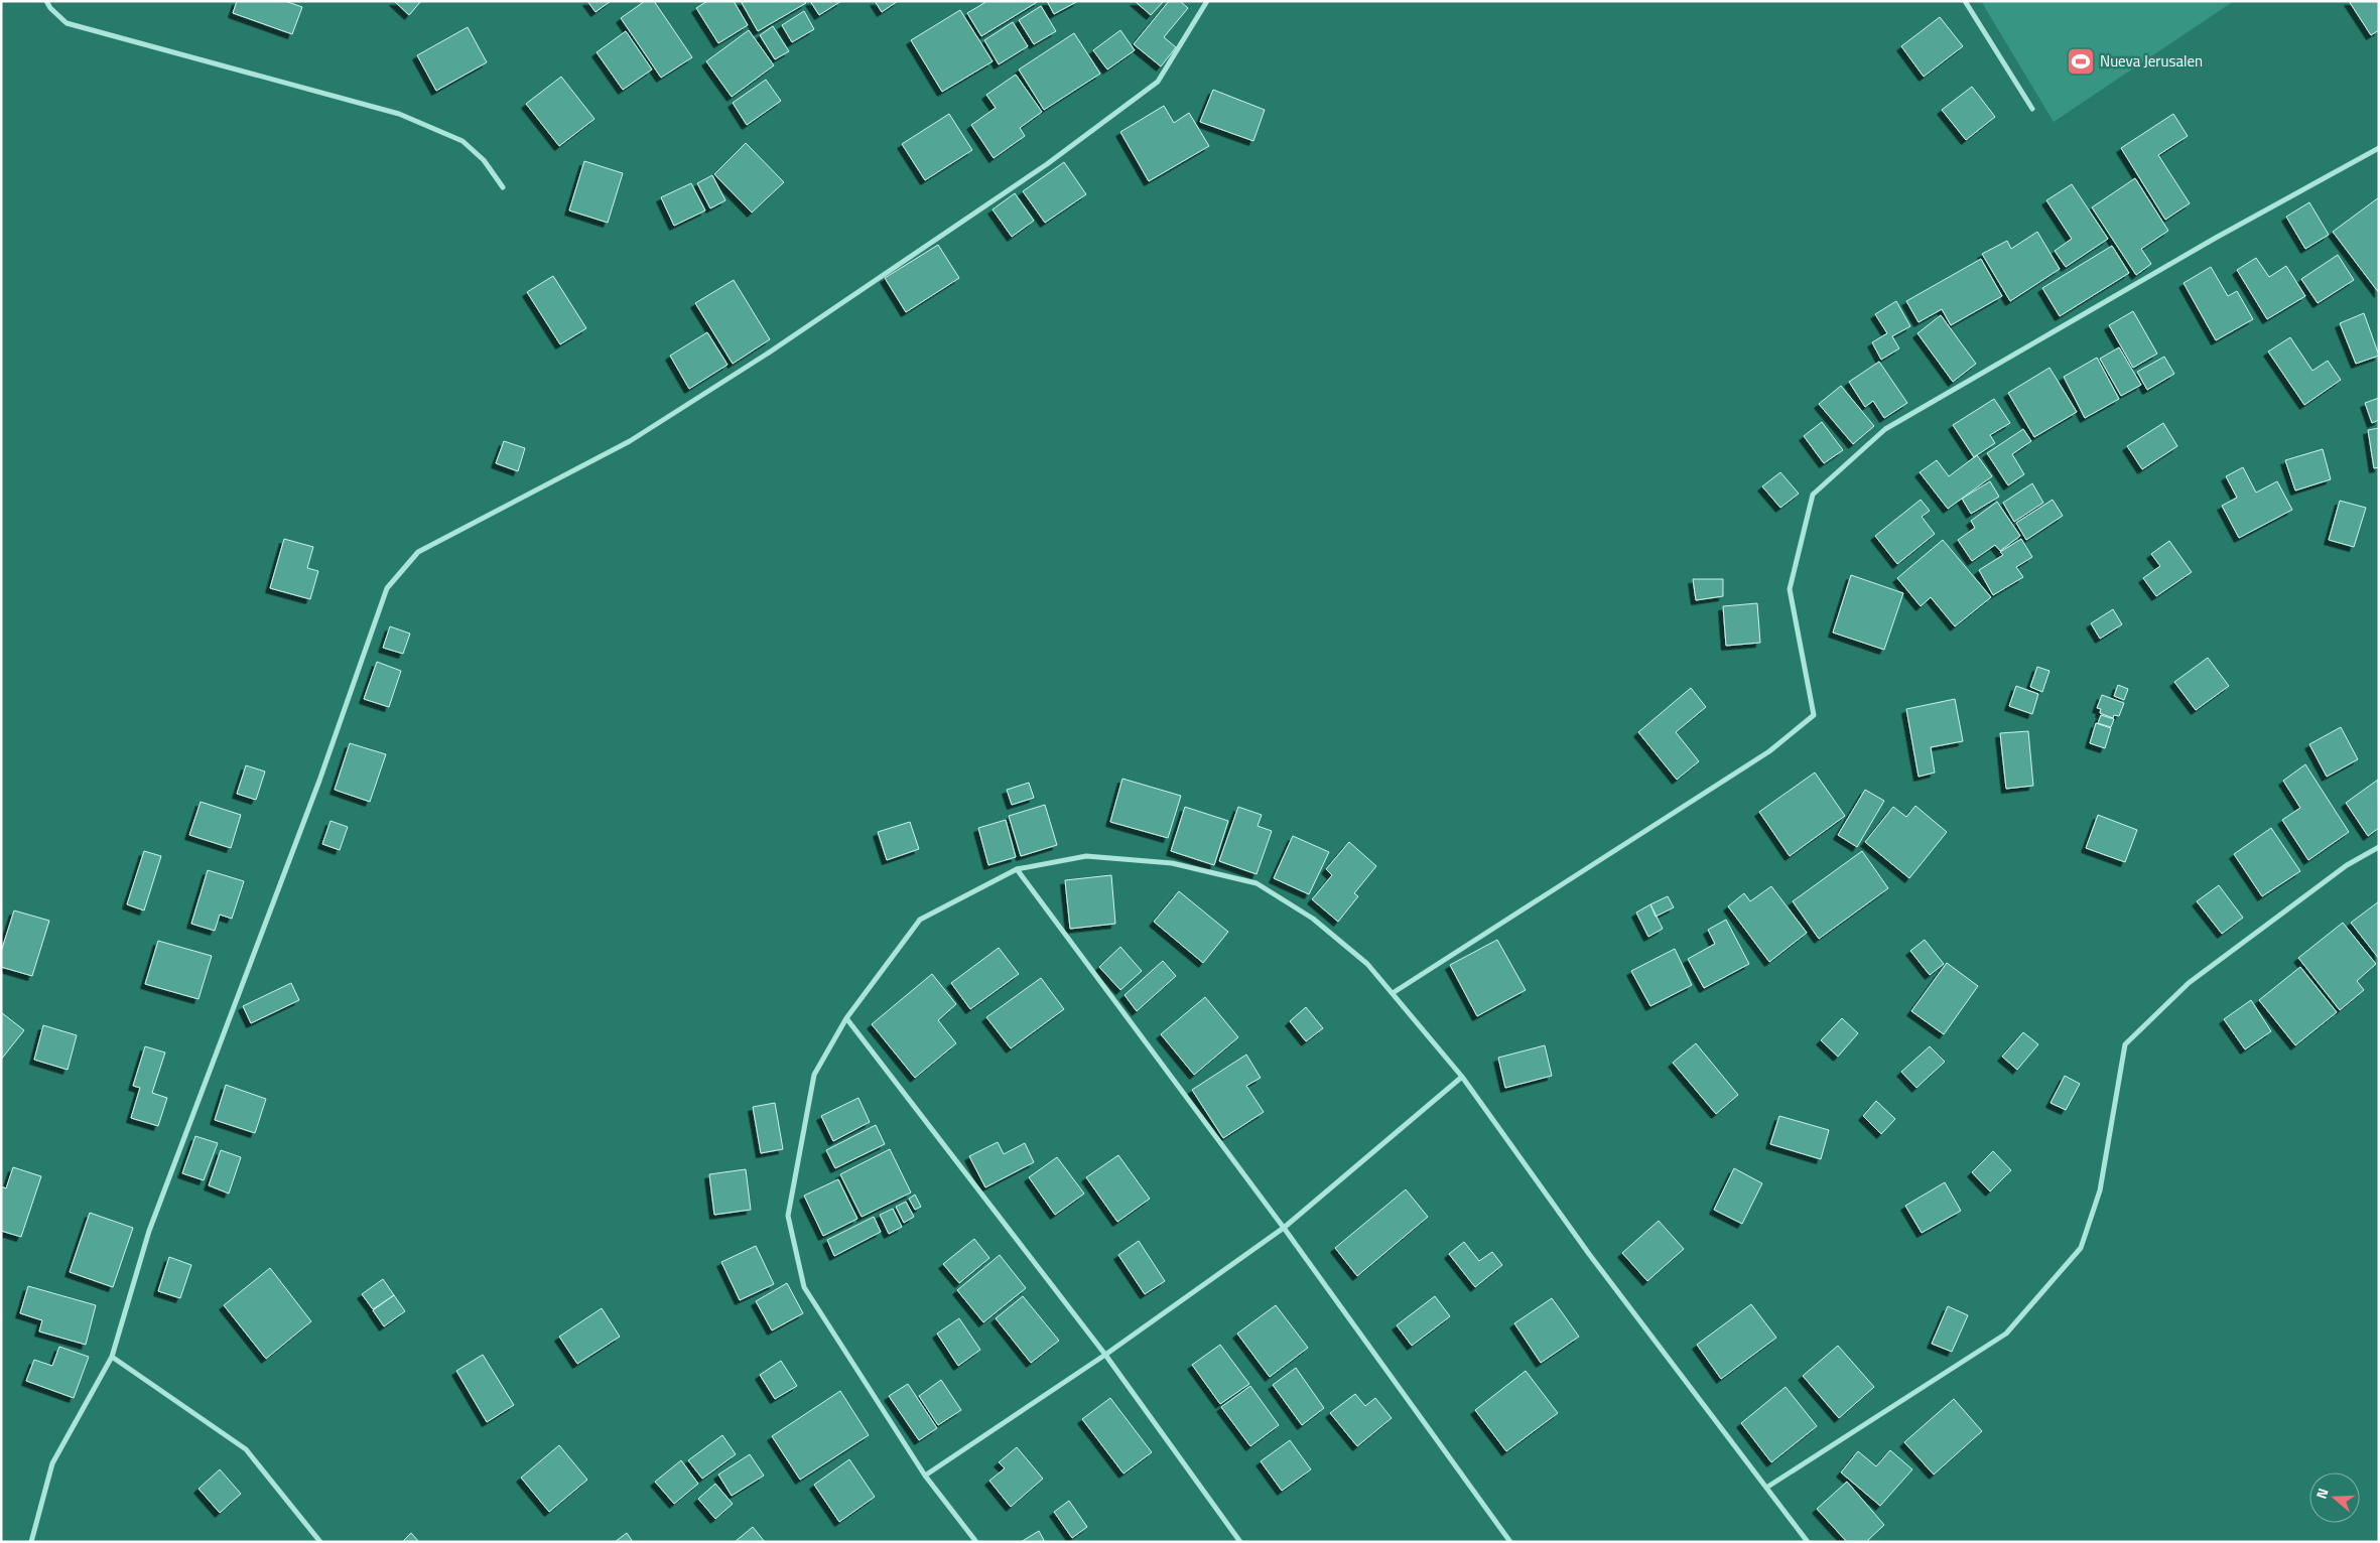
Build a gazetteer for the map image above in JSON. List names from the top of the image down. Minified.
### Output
{"places":{"sports":["Nueva Jerusalen"]},"north":"left"}
